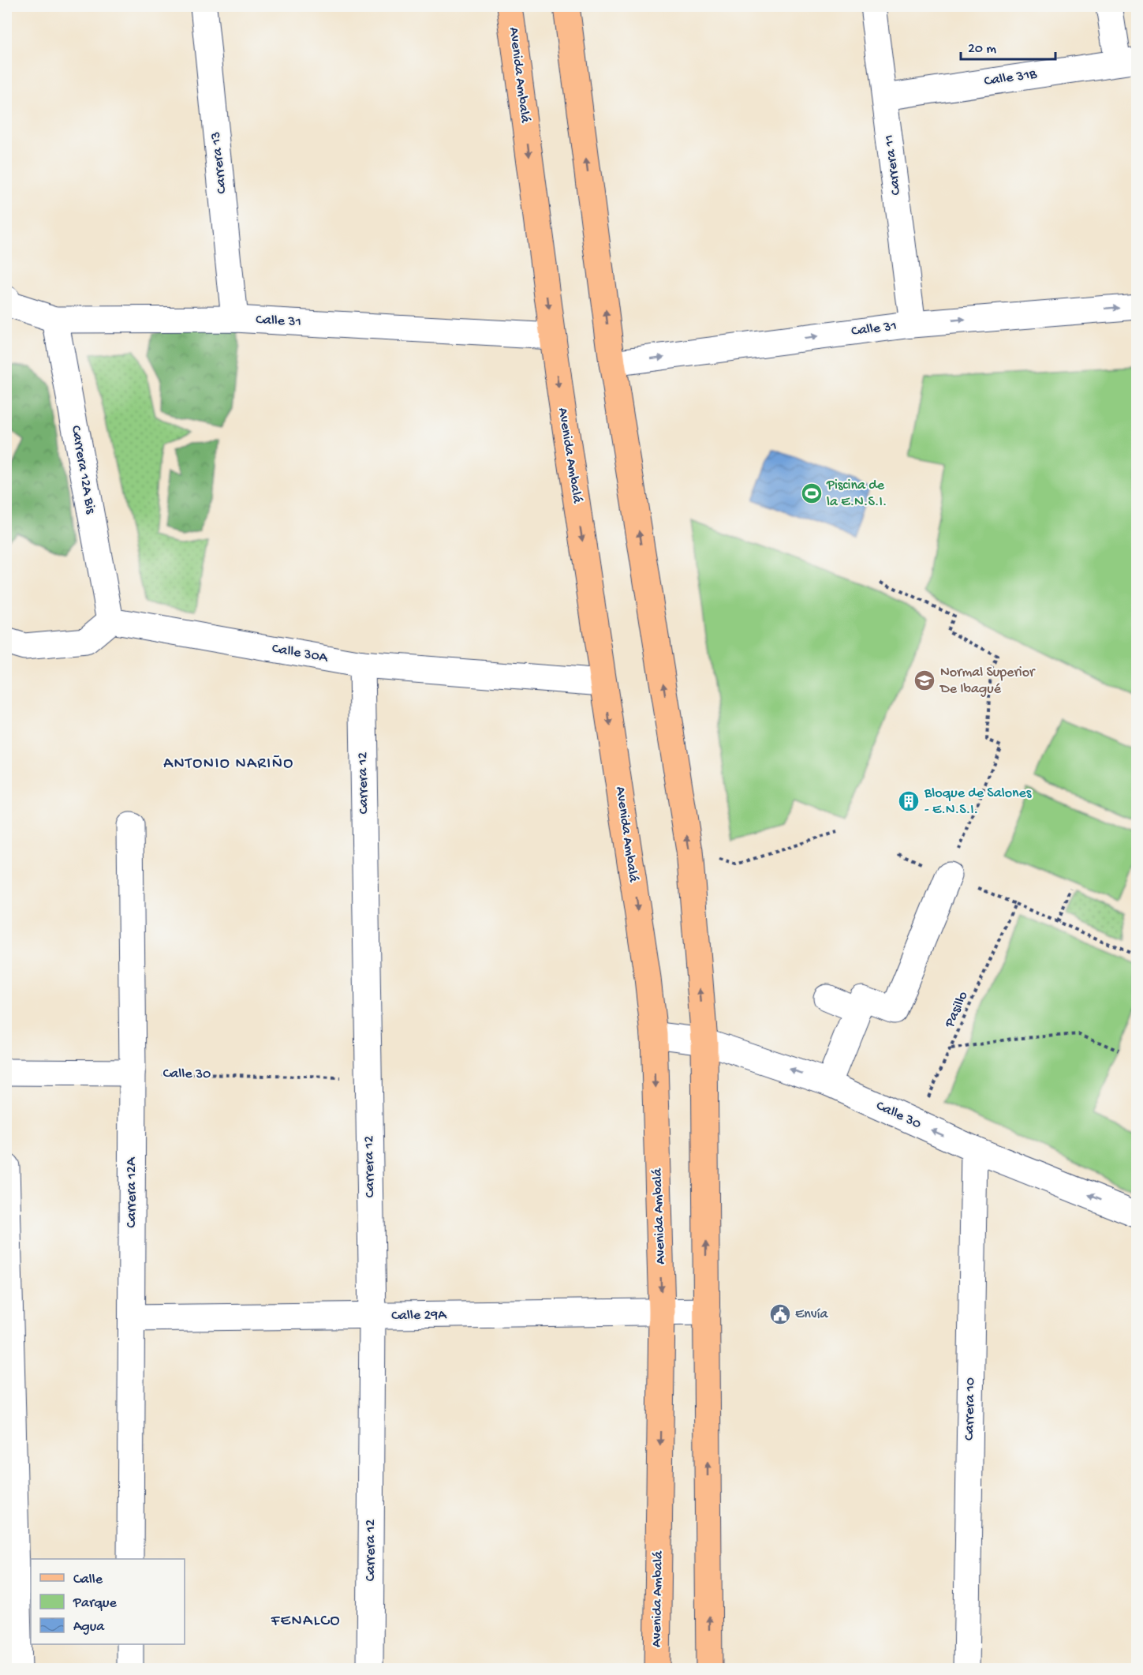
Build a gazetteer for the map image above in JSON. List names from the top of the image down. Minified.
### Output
{"streets":{"main road":["Avenida Ambalá"],"street":["Calle 31B","Carrera 13","Carrera 11","Calle 31","Carrera 12A Bis","Calle 30A","Carrera 12","Calle 30","Carrera 12A","Calle 29A","Carrera 10"],"path":["Pasillo"]},"crossings":[["Avenida Ambalá","Calle 31"],["Avenida Ambalá","Calle 30A"],["Avenida Ambalá","Calle 30"],["Avenida Ambalá","Calle 29A"],["Calle 31B","Carrera 11"],["Carrera 13","Calle 31"],["Carrera 11","Calle 31"],["Calle 31","Carrera 12A Bis"],["Carrera 12A Bis","Calle 30A"],["Calle 30A","Carrera 12"],["Carrera 12","Calle 30"],["Carrera 12","Calle 29A"],["Pasillo","Calle 30"],["Calle 30","Carrera 12A"],["Calle 30","Carrera 10"],["Carrera 12A","Calle 29A"]],"one_way":["Calle 31"],"districts":["ANTONIO NARIÑO","FENALCO"],"places":{"sports":["Piscina de la E.N.S.I."],"school or university":["Normal Superior De Ibagué"],"building":["Bloque de Salones - E.N.S.I."],"public building":["Envía"]},"legend":["Calle","Parque","Agua"],"scale_bar":"20 m"}
